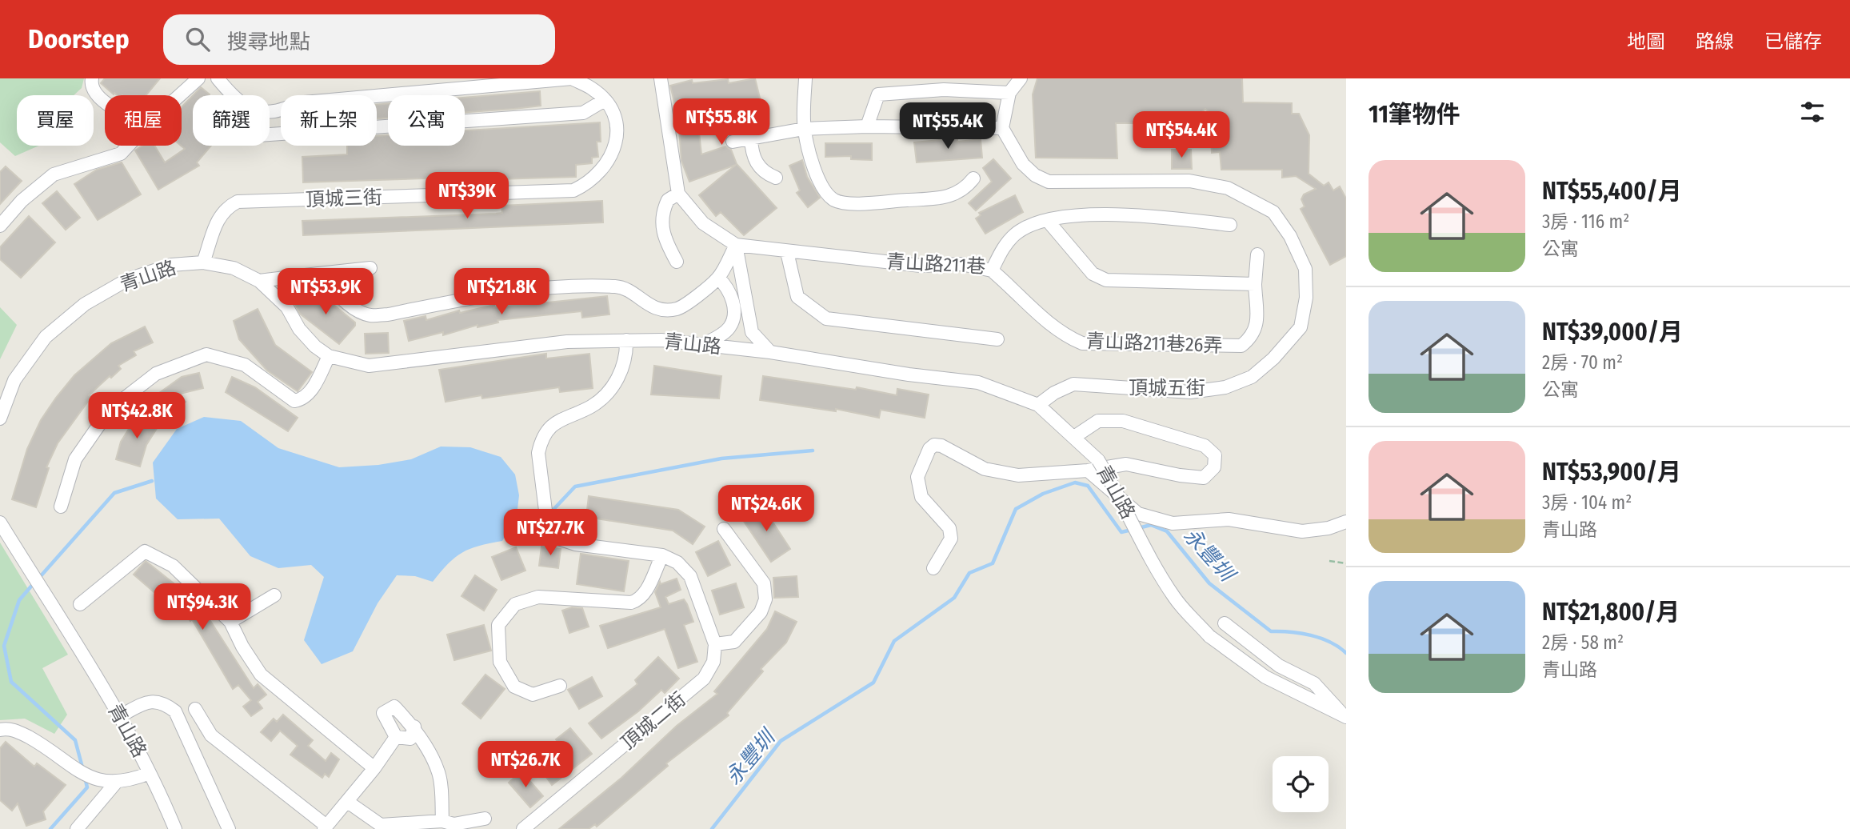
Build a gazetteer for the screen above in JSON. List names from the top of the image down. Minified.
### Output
{"streets":{"street":["頂城三街","青山路211巷","青山路","青山路211巷26弄","頂城五街","頂城二街"]},"crossings":[["頂城三街","青山路"],["青山路211巷","青山路211巷26弄"],["青山路","頂城五街"]],"water":["永豐圳"],"page":{"header":"Doorstep","search":"搜尋地點","nav":["地圖","路線","已儲存"],"heading":"11筆物件","chip":["買屋","租屋","篩選","新上架","公寓"],"price":["NT$55.8K","NT$55.4K","NT$54.4K","NT$39K","NT$53.9K","NT$21.8K","NT$42.8K","NT$24.6K","NT$27.7K","NT$94.3K","NT$26.7K"],"list":[{"name":"NT$55,400/月","note":"3房 · 116 m² · 公寓"},{"name":"NT$39,000/月","note":"2房 · 70 m² · 公寓"},{"name":"NT$53,900/月","note":"3房 · 104 m² · 青山路"},{"name":"NT$21,800/月","note":"2房 · 58 m² · 青山路"}]}}
